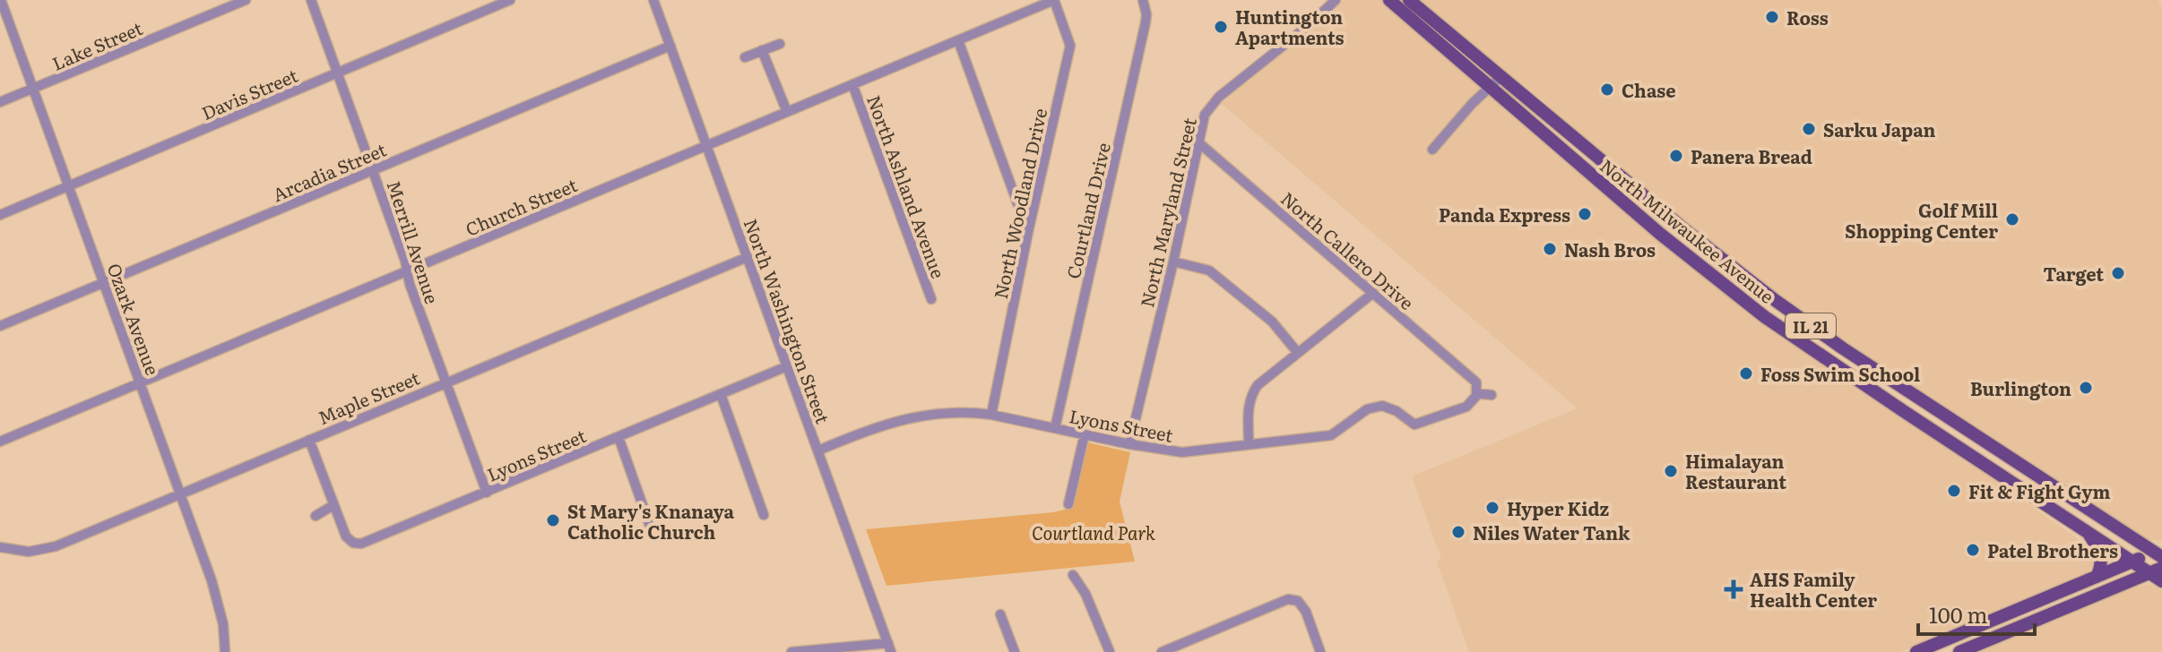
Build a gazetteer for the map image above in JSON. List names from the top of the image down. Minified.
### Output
{"streets":{"main road":["North Milwaukee Avenue","IL 21"],"street":["Lake Street","Davis Street","Arcadia Street","North Ashland Avenue","North Woodland Drive","Church Street","Courtland Drive","North Maryland Street","Merrill Avenue","North Callero Drive","Ozark Avenue","North Washington Street","Maple Street","Lyons Street"]},"crossings":[["Lake Street","Ozark Avenue"],["Davis Street","Merrill Avenue"],["Davis Street","Ozark Avenue"],["Arcadia Street","Merrill Avenue"],["Arcadia Street","Ozark Avenue"],["Arcadia Street","North Washington Street"],["North Ashland Avenue","Church Street"],["North Woodland Drive","Church Street"],["North Woodland Drive","Lyons Street"],["Church Street","Merrill Avenue"],["Church Street","Ozark Avenue"],["Church Street","North Washington Street"],["Courtland Drive","Lyons Street"],["North Maryland Street","North Callero Drive"],["North Maryland Street","Lyons Street"],["Merrill Avenue","Maple Street"],["Merrill Avenue","Lyons Street"],["North Callero Drive","Lyons Street"],["Ozark Avenue","Maple Street"],["North Washington Street","Maple Street"],["North Washington Street","Lyons Street"]],"parks":["Courtland Park"],"places":{"other":["Ross","Huntington Apartments","Chase","Sarku Japan","Panera Bread","Panda Express","Golf Mill Shopping Center","Nash Bros","Target","Foss Swim School","Burlington","Himalayan Restaurant","Fit & Fight Gym","Hyper Kidz","St Mary's Knanaya Catholic Church","Niles Water Tank","Patel Brothers"],"health":["AHS Family Health Center"]},"scale_bar":"100 m"}
